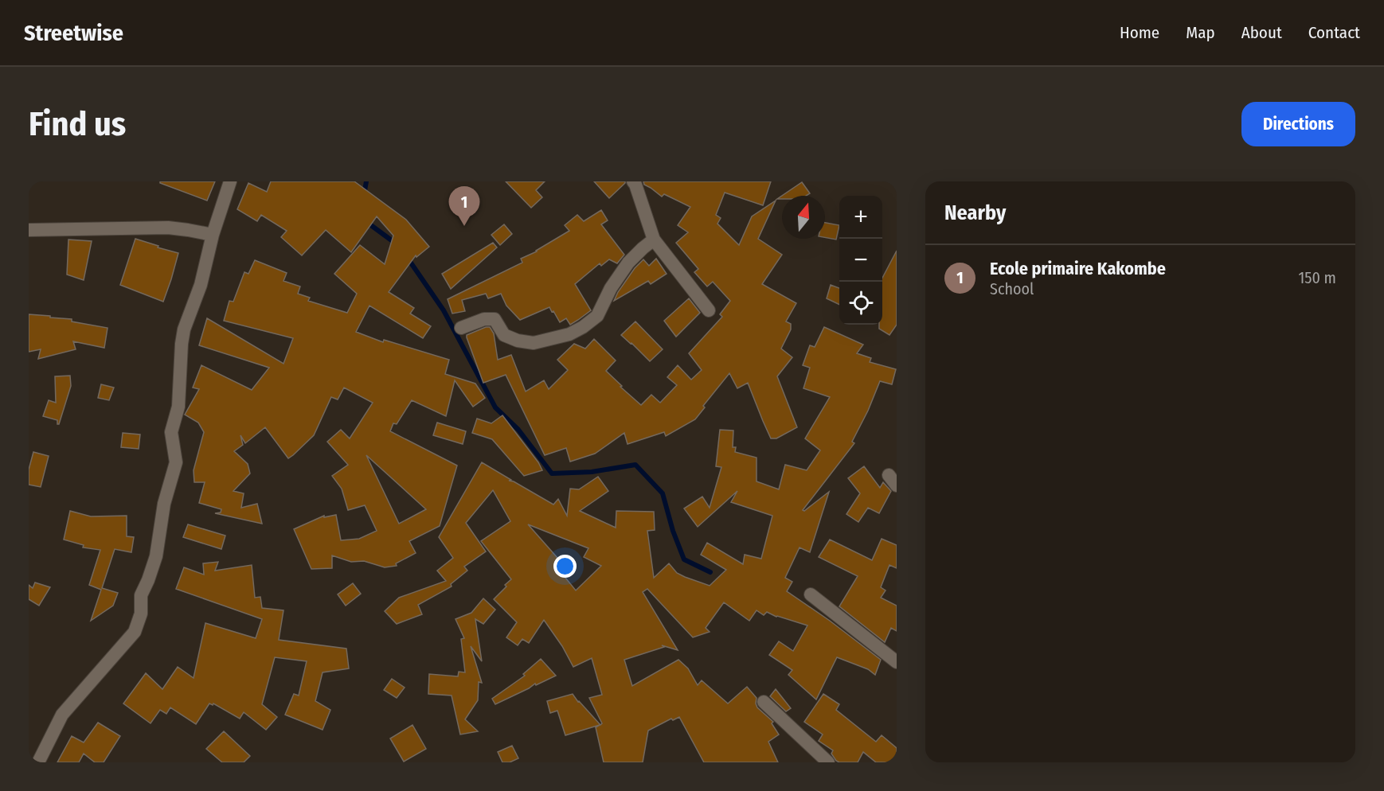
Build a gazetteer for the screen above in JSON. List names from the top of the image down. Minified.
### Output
{"north":"top","page":{"header":"Streetwise","nav":["Home","Map","About","Contact"],"buttons":"Directions","title":"Find us","heading":"Nearby","pins":"1","map_buttons":["+","−"],"list":[{"mark":"1","name":"Ecole primaire Kakombe","note":"School","value":"150 m"}]}}
